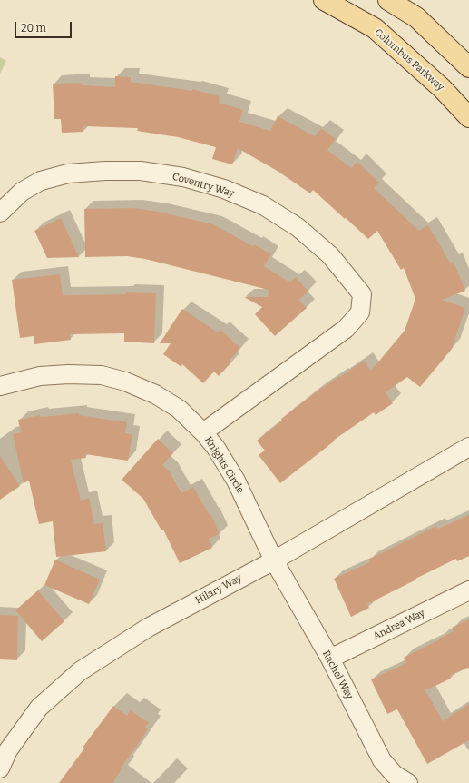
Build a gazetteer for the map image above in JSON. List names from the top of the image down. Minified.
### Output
{"streets":{"main road":["Columbus Parkway"],"street":["Coventry Way","Knights Circle","Hilary Way","Andrea Way","Rachel Way"]},"crossings":[["Coventry Way","Knights Circle"],["Knights Circle","Hilary Way"],["Knights Circle","Rachel Way"],["Hilary Way","Rachel Way"],["Andrea Way","Rachel Way"]],"scale_bar":"20 m"}
